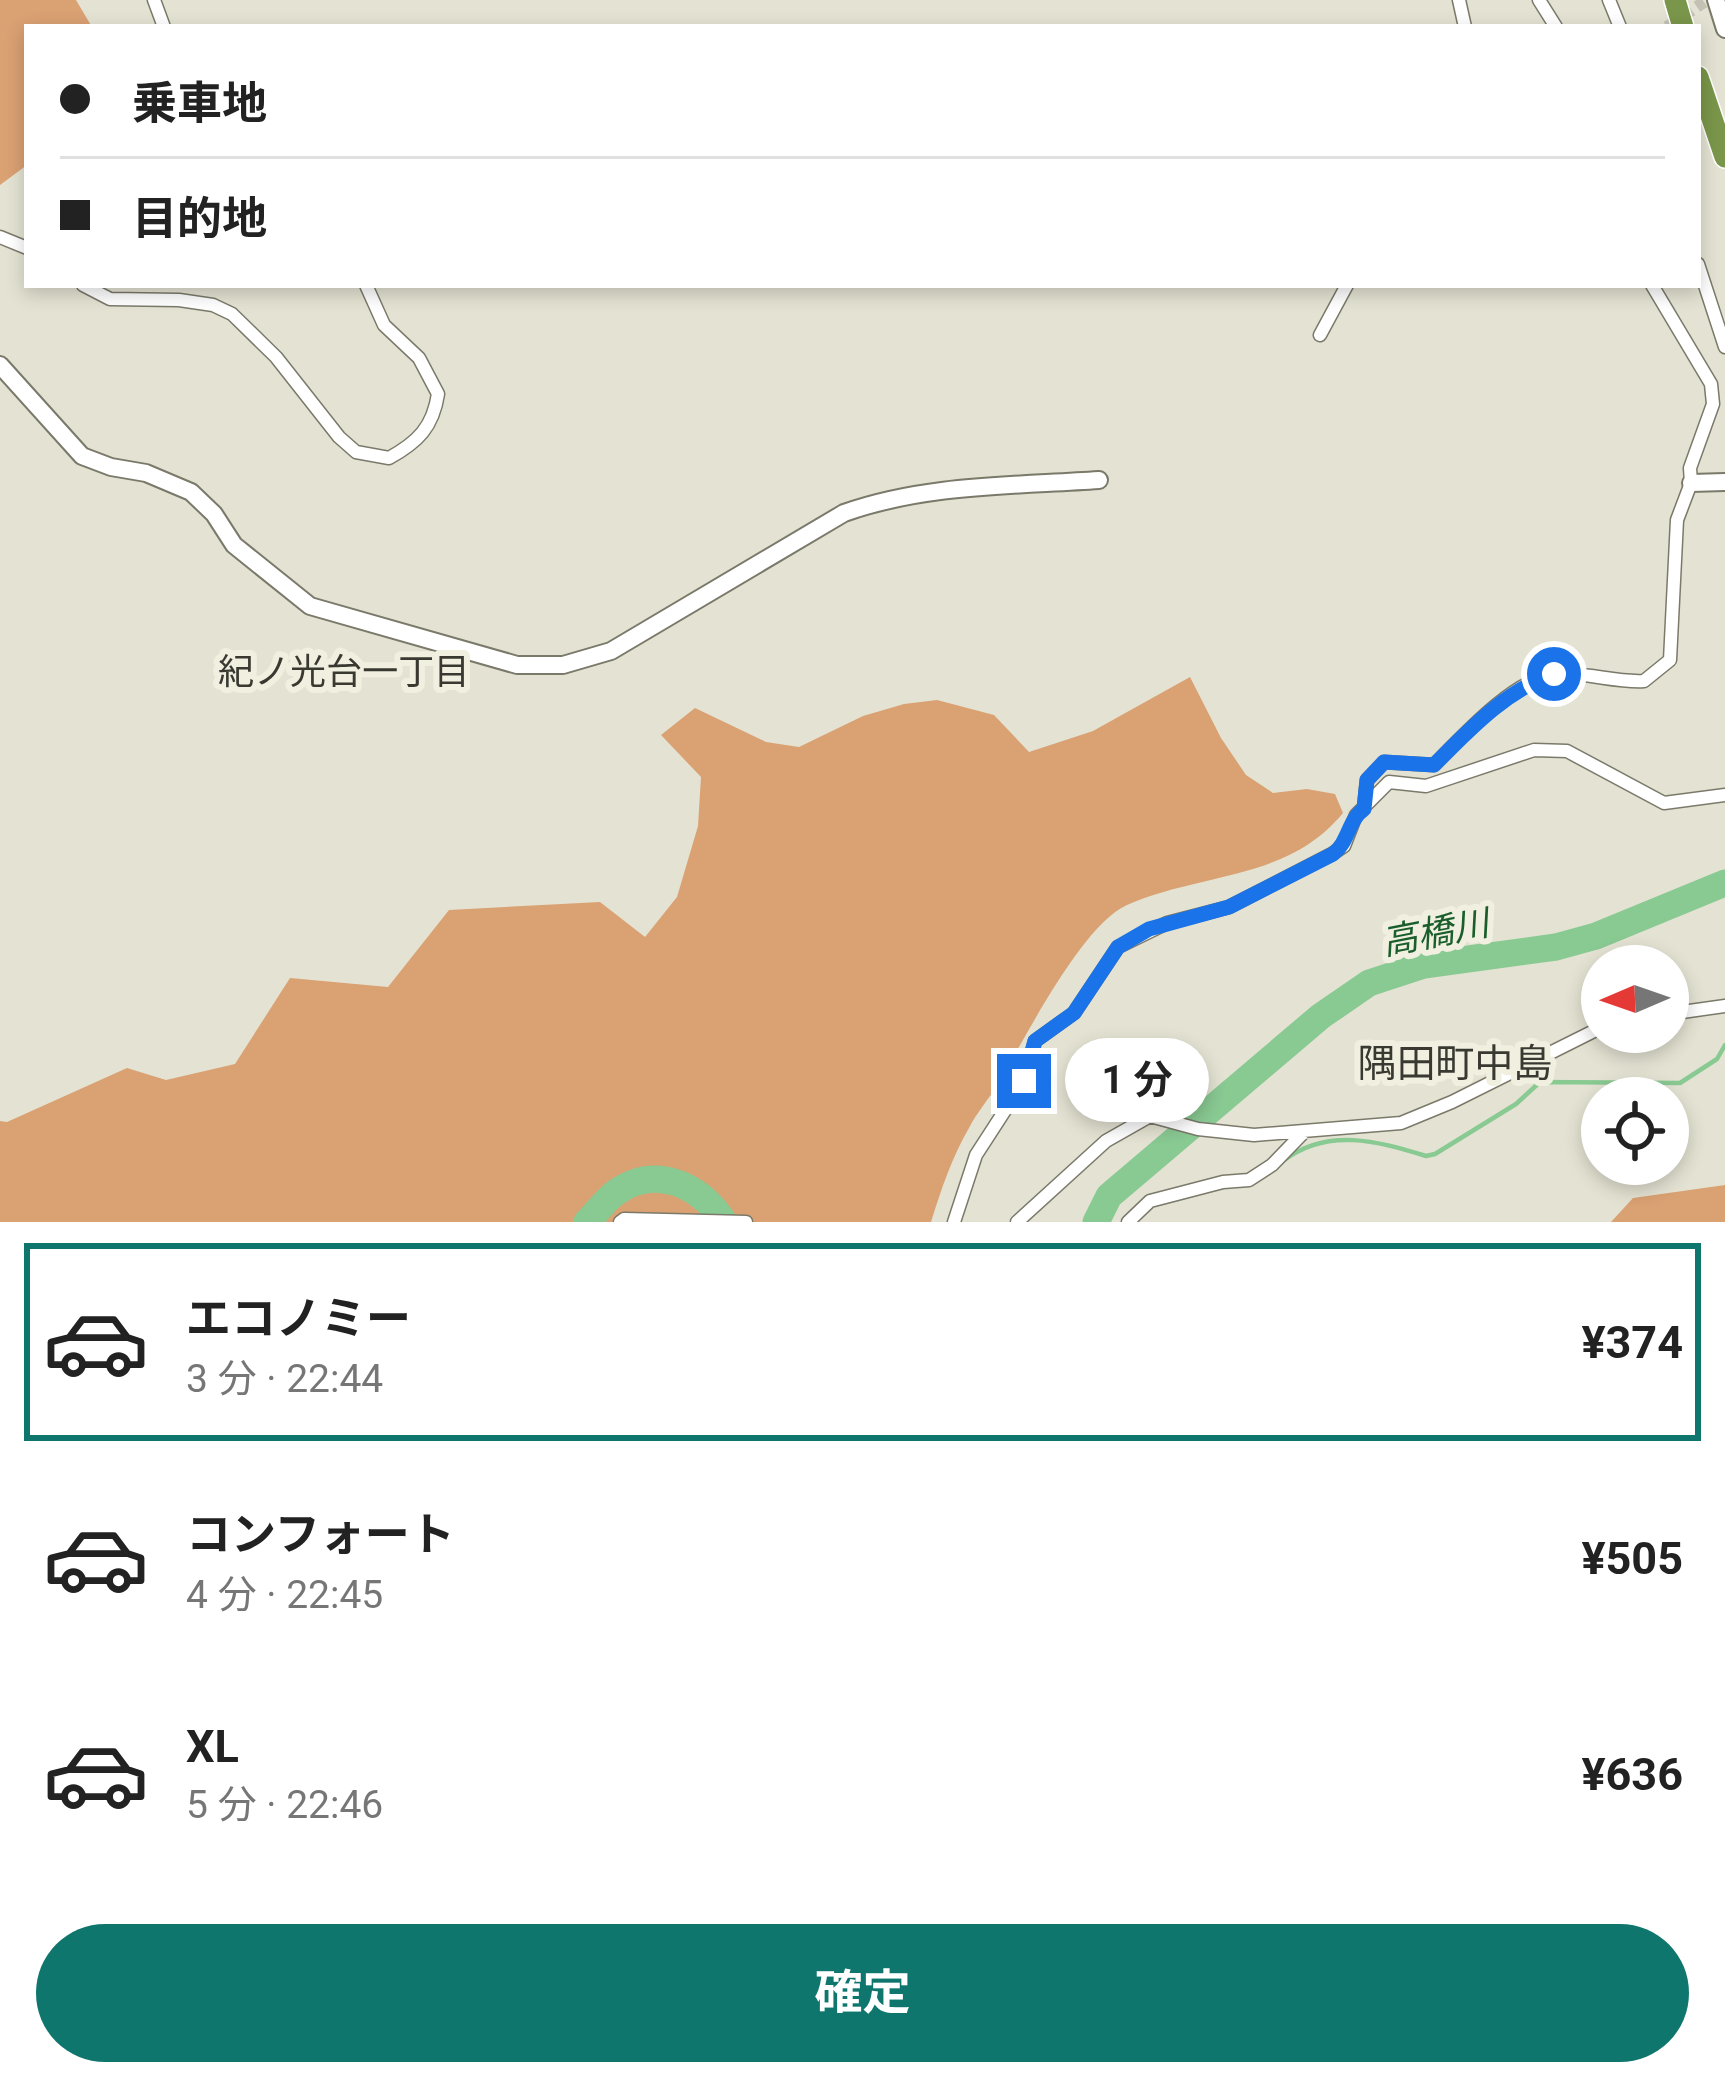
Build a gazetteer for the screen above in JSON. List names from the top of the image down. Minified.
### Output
{"districts":["紀ノ光台一丁目","隅田町中島"],"water":["高橋川"],"north":"left","page":{"banner":["乗車地","目的地"],"bubble":"1 分","list":[{"name":"エコノミー","note":"3 分 · 22:44","value":"¥374"},{"name":"コンフォート","note":"4 分 · 22:45","value":"¥505"},{"name":"XL","note":"5 分 · 22:46","value":"¥636"}],"buttons":"確定"}}
